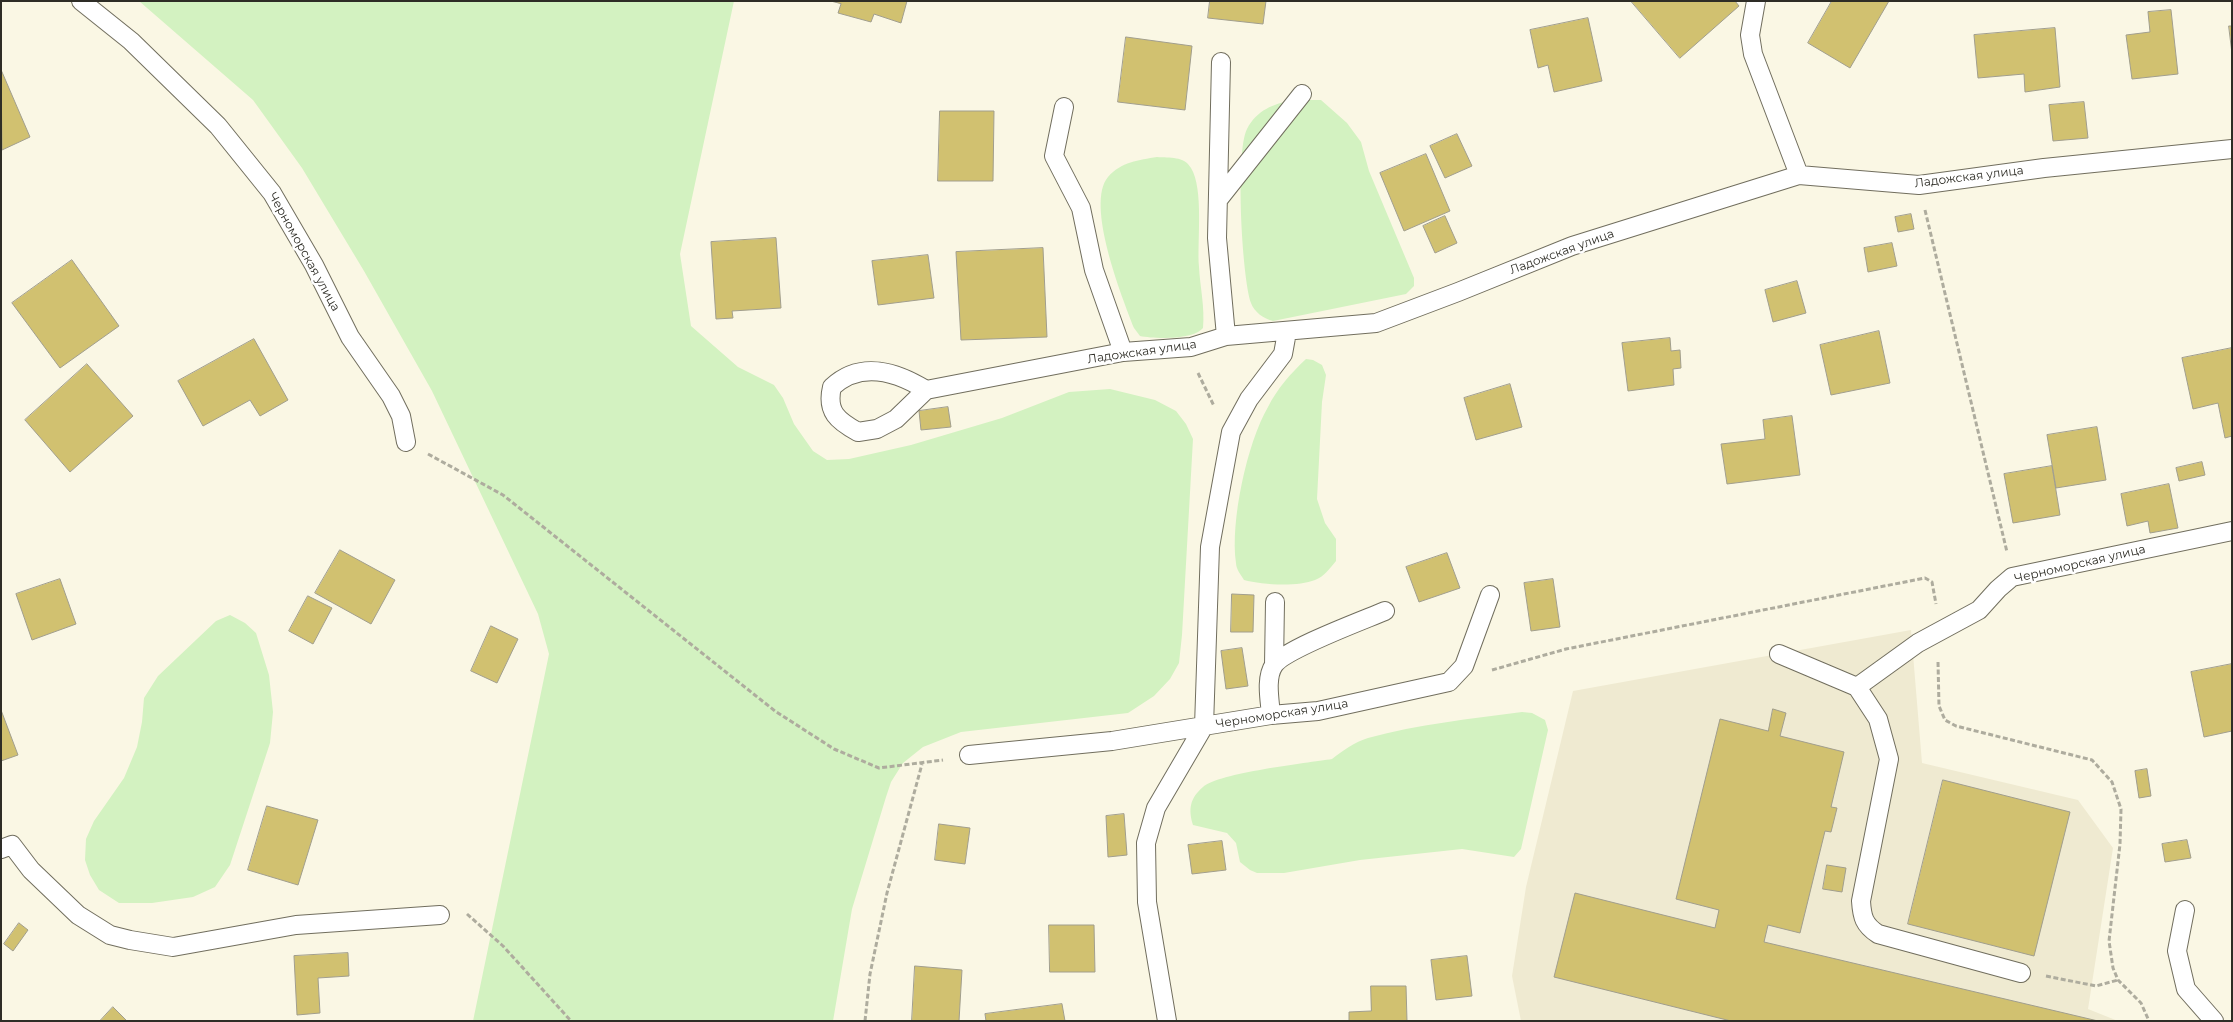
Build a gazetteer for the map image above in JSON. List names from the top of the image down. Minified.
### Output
{"streets":{"lane":["Ладожская улица","Черноморская улица"]}}
